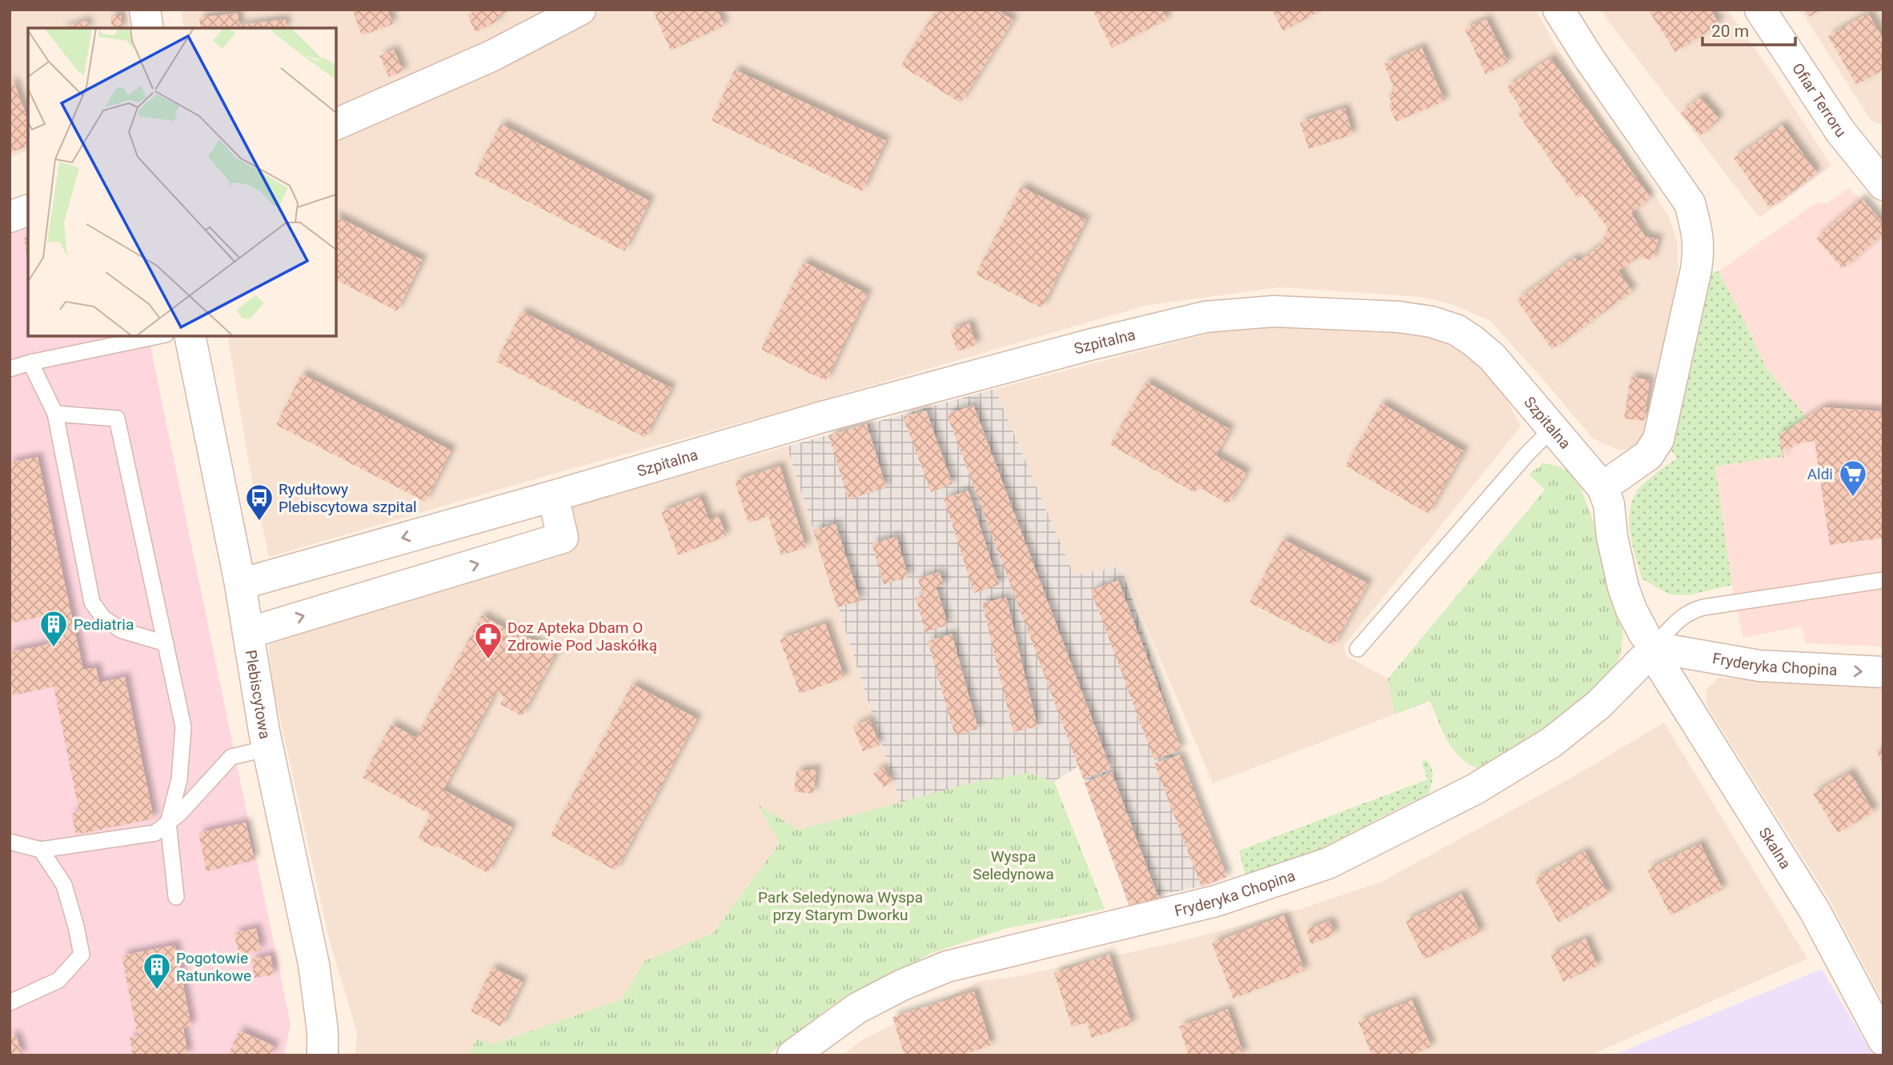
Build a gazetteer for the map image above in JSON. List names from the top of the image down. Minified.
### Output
{"streets":{"street":["Ofiar Terroru","Szpitalna","Fryderyka Chopina","Plebiscytowa","Skalna"]},"crossings":[["Szpitalna","Fryderyka Chopina"],["Szpitalna","Plebiscytowa"],["Szpitalna","Skalna"],["Fryderyka Chopina","Skalna"]],"parks":["Wyspa Seledynowa","Park Seledynowa Wyspa przy Starym Dworku"],"places":{"supermarket":["Aldi"],"bus stop":["Rydułtowy Plebiscytowa szpital"],"building":["Pediatria","Pogotowie Ratunkowe"],"pharmacy":["Doz Apteka Dbam O Zdrowie Pod Jaskółką"]},"scale_bar":"20 m"}
